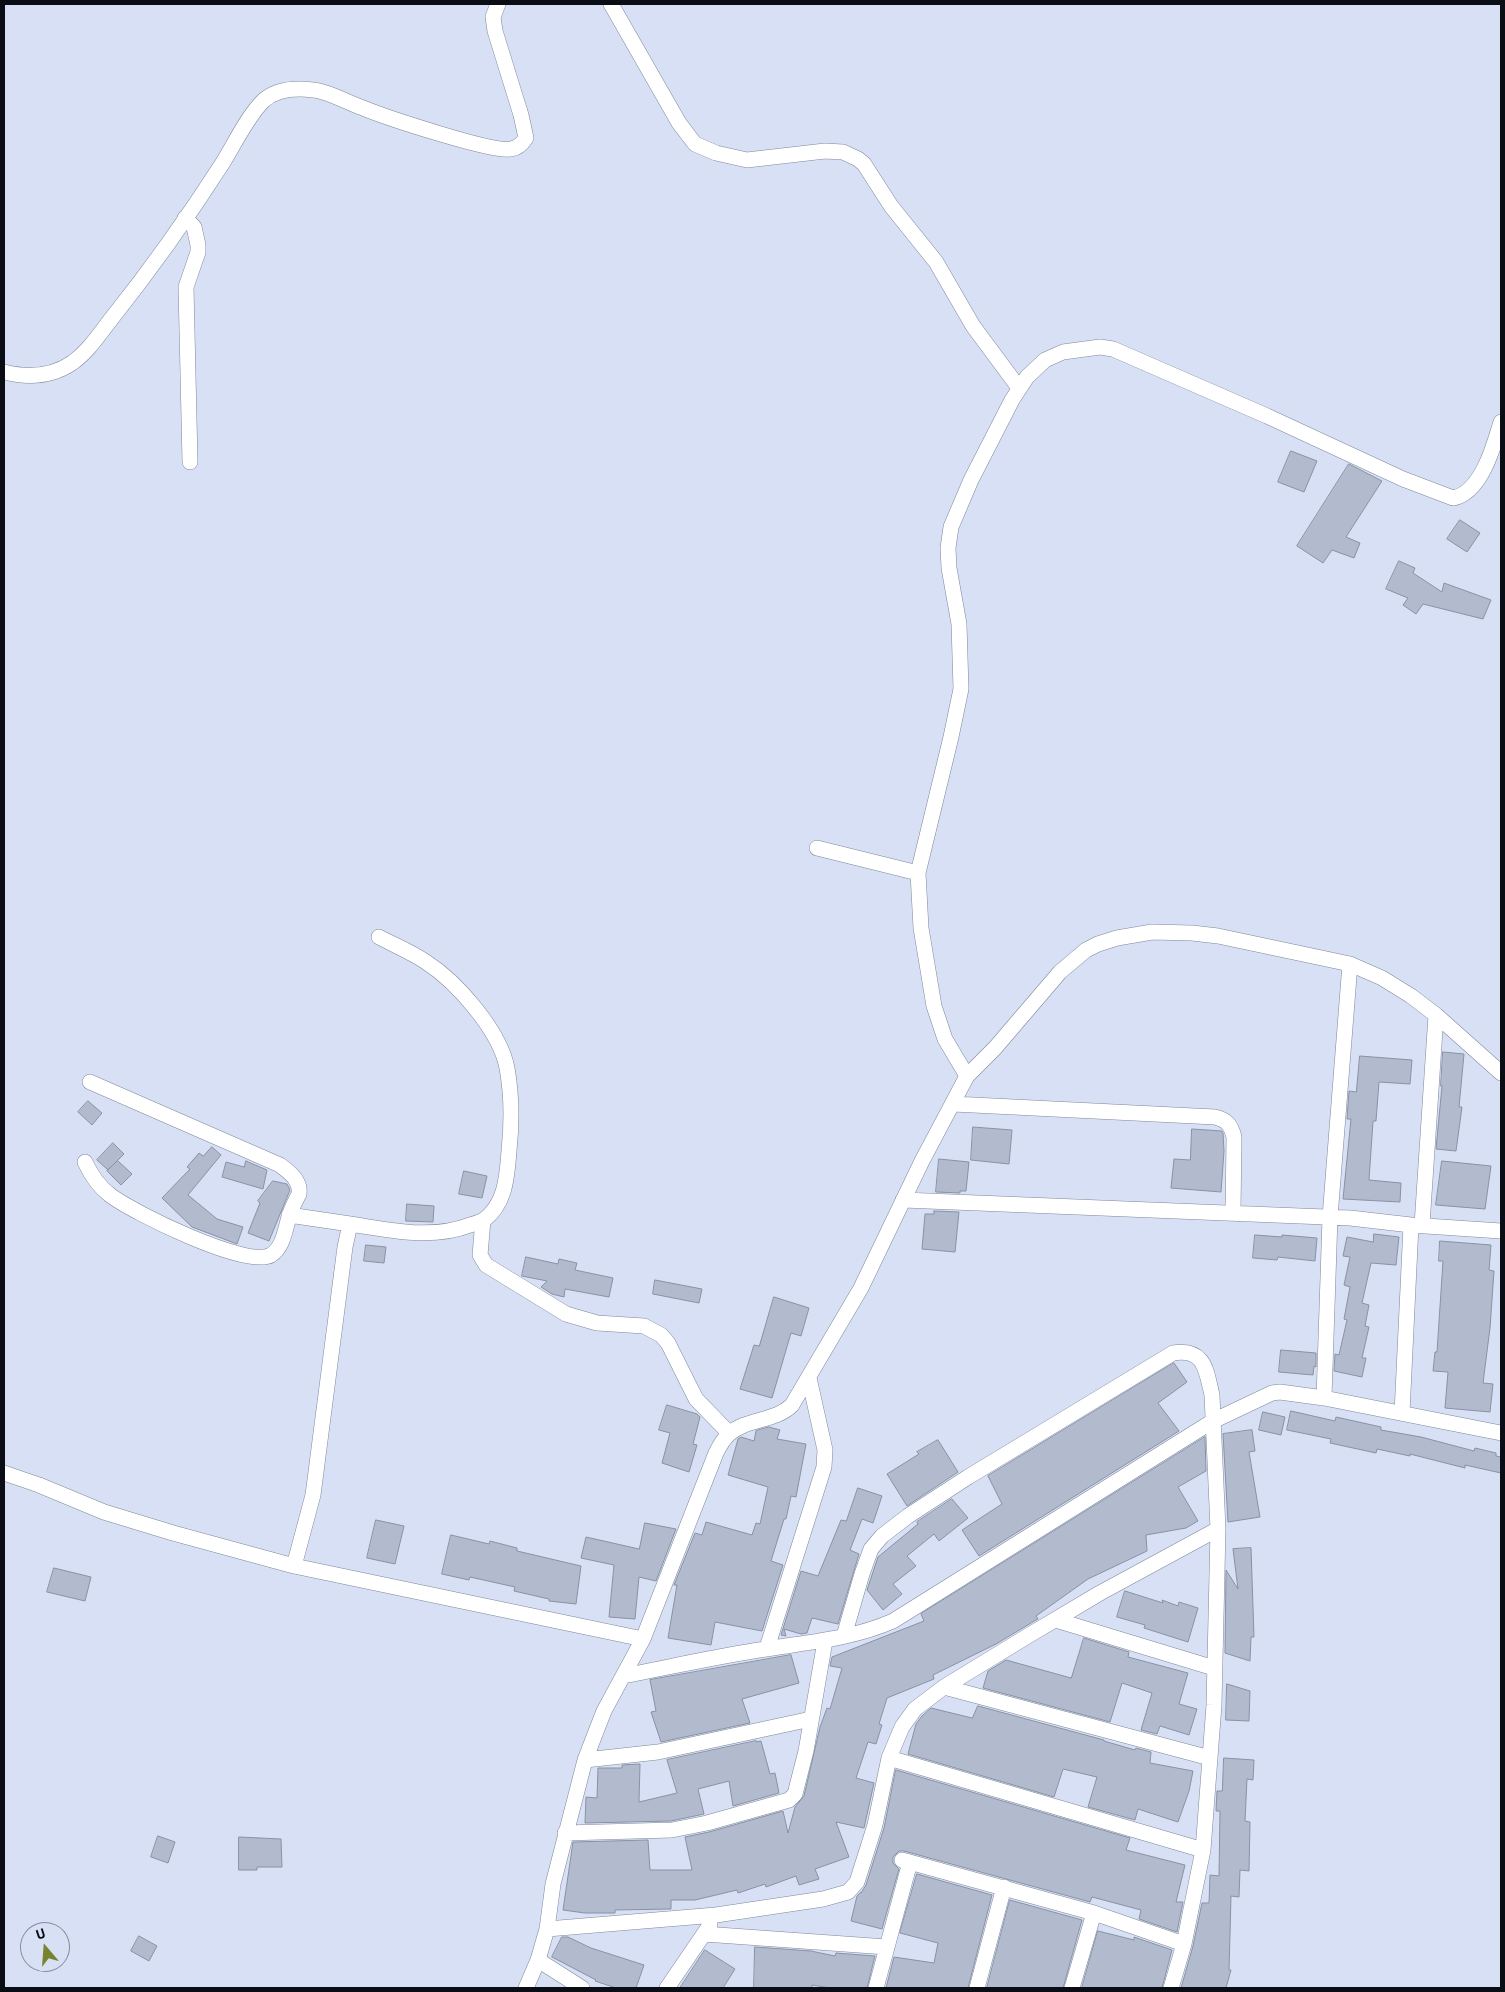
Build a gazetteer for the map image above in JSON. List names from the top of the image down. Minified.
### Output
{"north":"top"}
